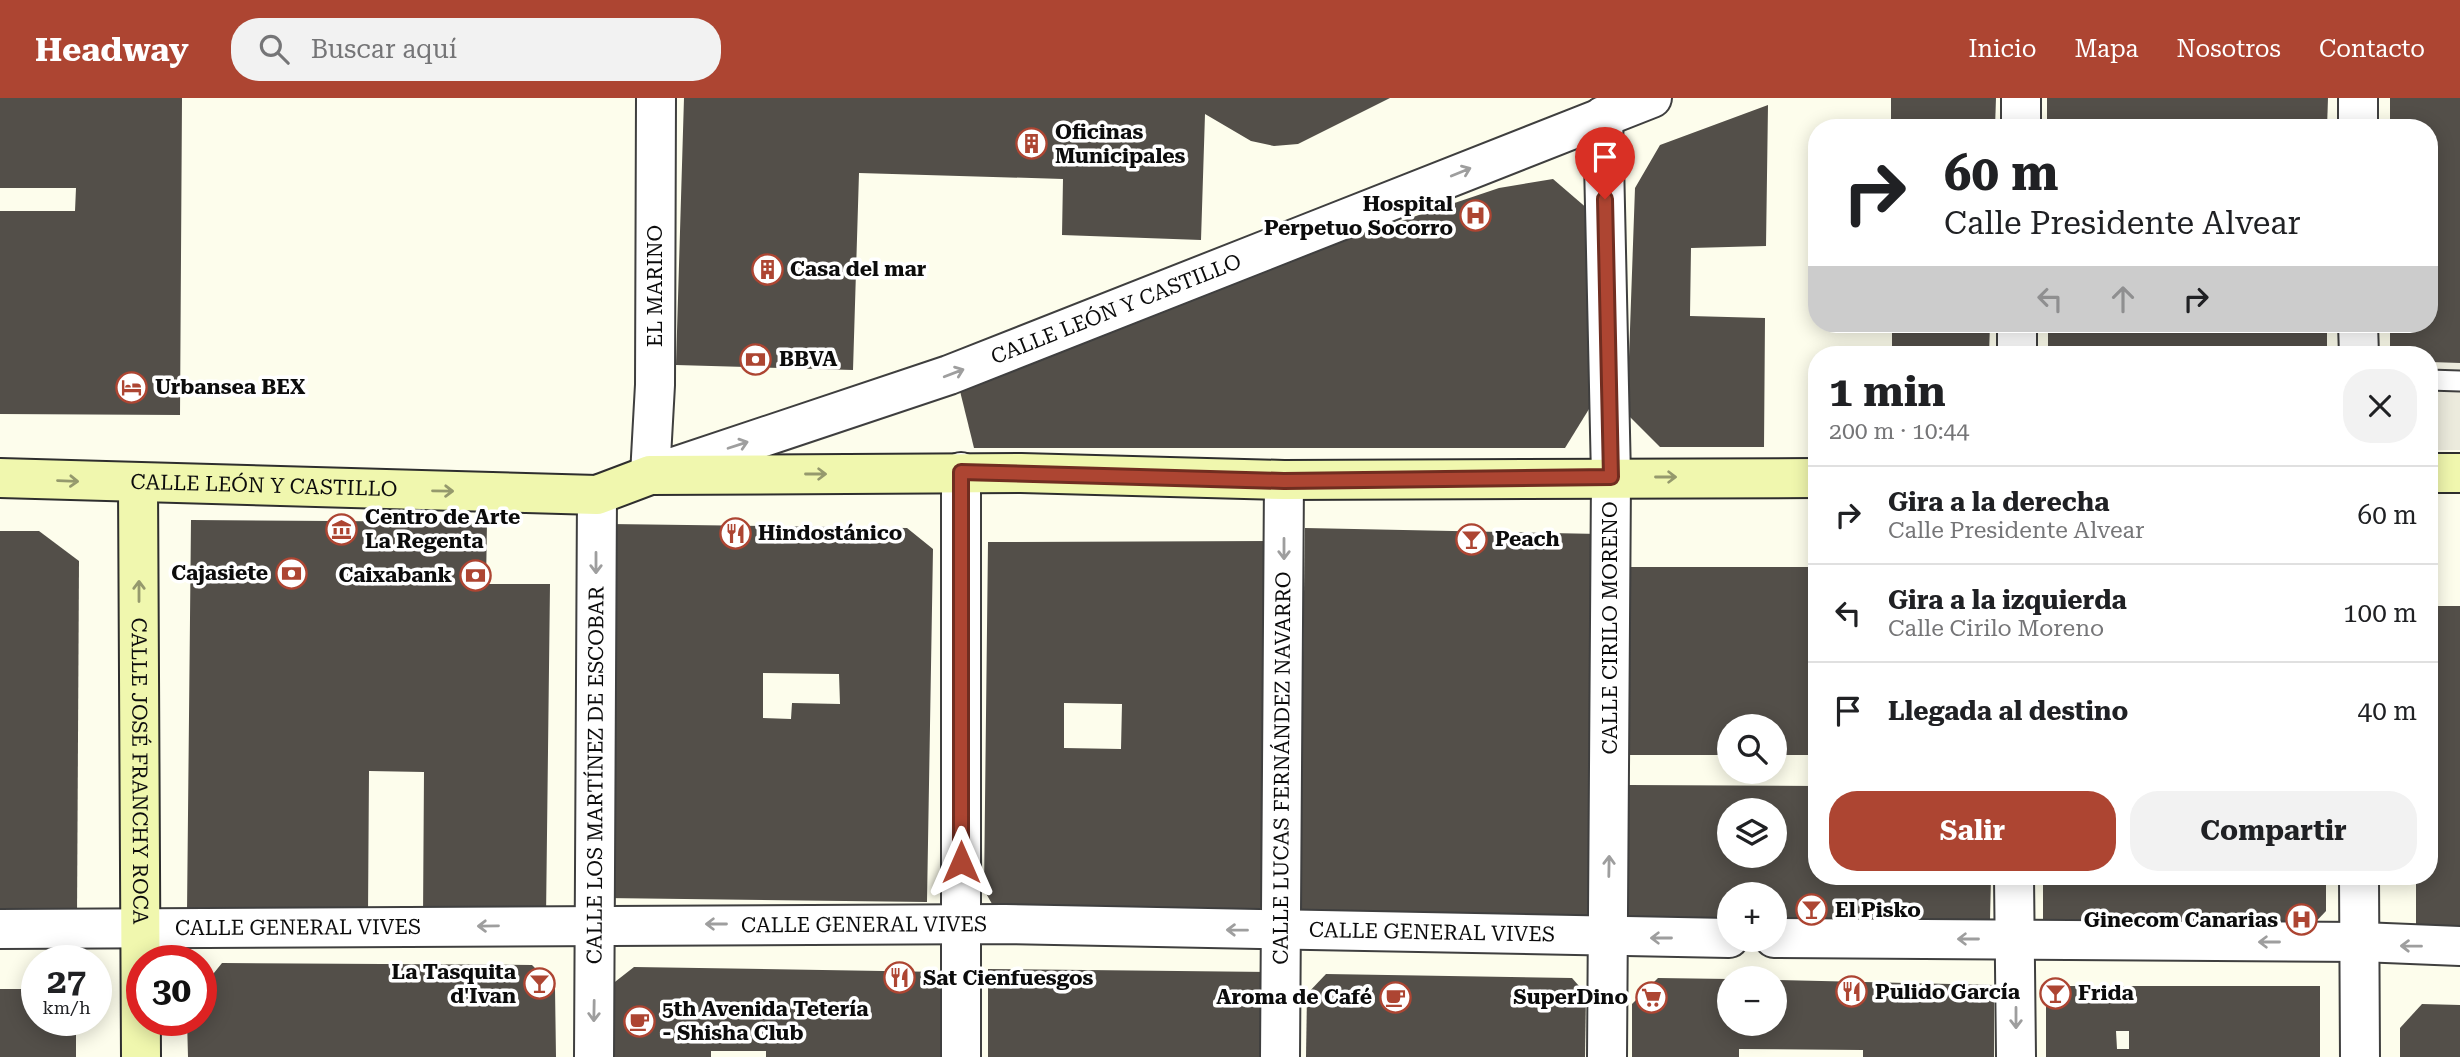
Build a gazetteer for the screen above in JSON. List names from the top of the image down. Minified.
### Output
{"streets":{"street":["EL MARINO","CALLE LEÓN Y CASTILLO","CALLE CIRILO MORENO","CALLE LUCAS FERNÁNDEZ NAVARRO","CALLE JOSÉ FRANCHY ROCA","CALLE LOS MARTÍNEZ DE ESCOBAR","CALLE GENERAL VIVES"]},"crossings":[["EL MARINO","CALLE LEÓN Y CASTILLO"],["CALLE LEÓN Y CASTILLO","CALLE CIRILO MORENO"],["CALLE LEÓN Y CASTILLO","CALLE LUCAS FERNÁNDEZ NAVARRO"],["CALLE LEÓN Y CASTILLO","CALLE JOSÉ FRANCHY ROCA"],["CALLE LEÓN Y CASTILLO","CALLE LOS MARTÍNEZ DE ESCOBAR"],["CALLE CIRILO MORENO","CALLE GENERAL VIVES"],["CALLE LUCAS FERNÁNDEZ NAVARRO","CALLE GENERAL VIVES"],["CALLE JOSÉ FRANCHY ROCA","CALLE GENERAL VIVES"],["CALLE LOS MARTÍNEZ DE ESCOBAR","CALLE GENERAL VIVES"]],"one_way":["CALLE CIRILO MORENO","CALLE JOSÉ FRANCHY ROCA","CALLE LOS MARTÍNEZ DE ESCOBAR","CALLE GENERAL VIVES"],"places":{"building":["Oficinas Municipales","Casa del mar"],"hospital":["Hospital Perpetuo Socorro","Ginecom Canarias"],"bank":["BBVA","Cajasiete","Caixabank"],"hotel":["Urbansea BEX"],"museum":["Centro de Arte La Regenta"],"restaurant":["Hindostánico","Sat Cienfuesgos","Pulido García"],"bar":["Peach","El Pisko","La Tasquita d'Ivan","Frida"],"cafe":["Aroma de Café","5th Avenida Tetería - Shisha Club"],"supermarket":["SuperDino"]},"page":{"header":"Headway","search":"Buscar aquí","nav":["Inicio","Mapa","Nosotros","Contacto"],"turn":["60 m","Calle Presidente Alvear"],"heading":["1 min","200 m · 10:44"],"list":[{"name":"Gira a la derecha","note":"Calle Presidente Alvear","value":"60 m"},{"name":"Gira a la izquierda","note":"Calle Cirilo Moreno","value":"100 m"},{"name":"Llegada al destino","value":"40 m"}],"map_buttons":["+","−"],"buttons":["Salir","Compartir"],"speed":"27 km/h","limit":"30"}}
